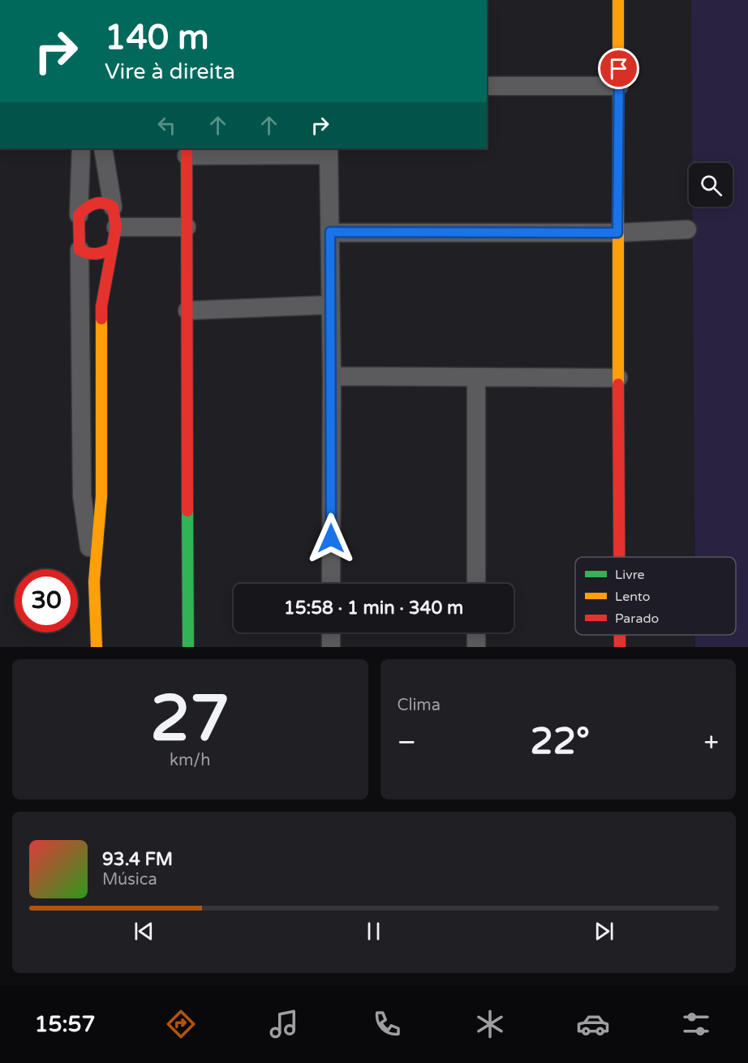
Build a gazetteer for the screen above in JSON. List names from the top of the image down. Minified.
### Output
{"legend":["Livre","Lento","Parado"],"page":{"turn":["140 m","Vire à direita"],"limit":"30","trip":"15:58 · 1 min · 340 m","tile":[["27","km/h"],"Clima"],"heat":["−","22°","+"],"song":["93.4 FM","Música"],"tabs":"15:57"}}
